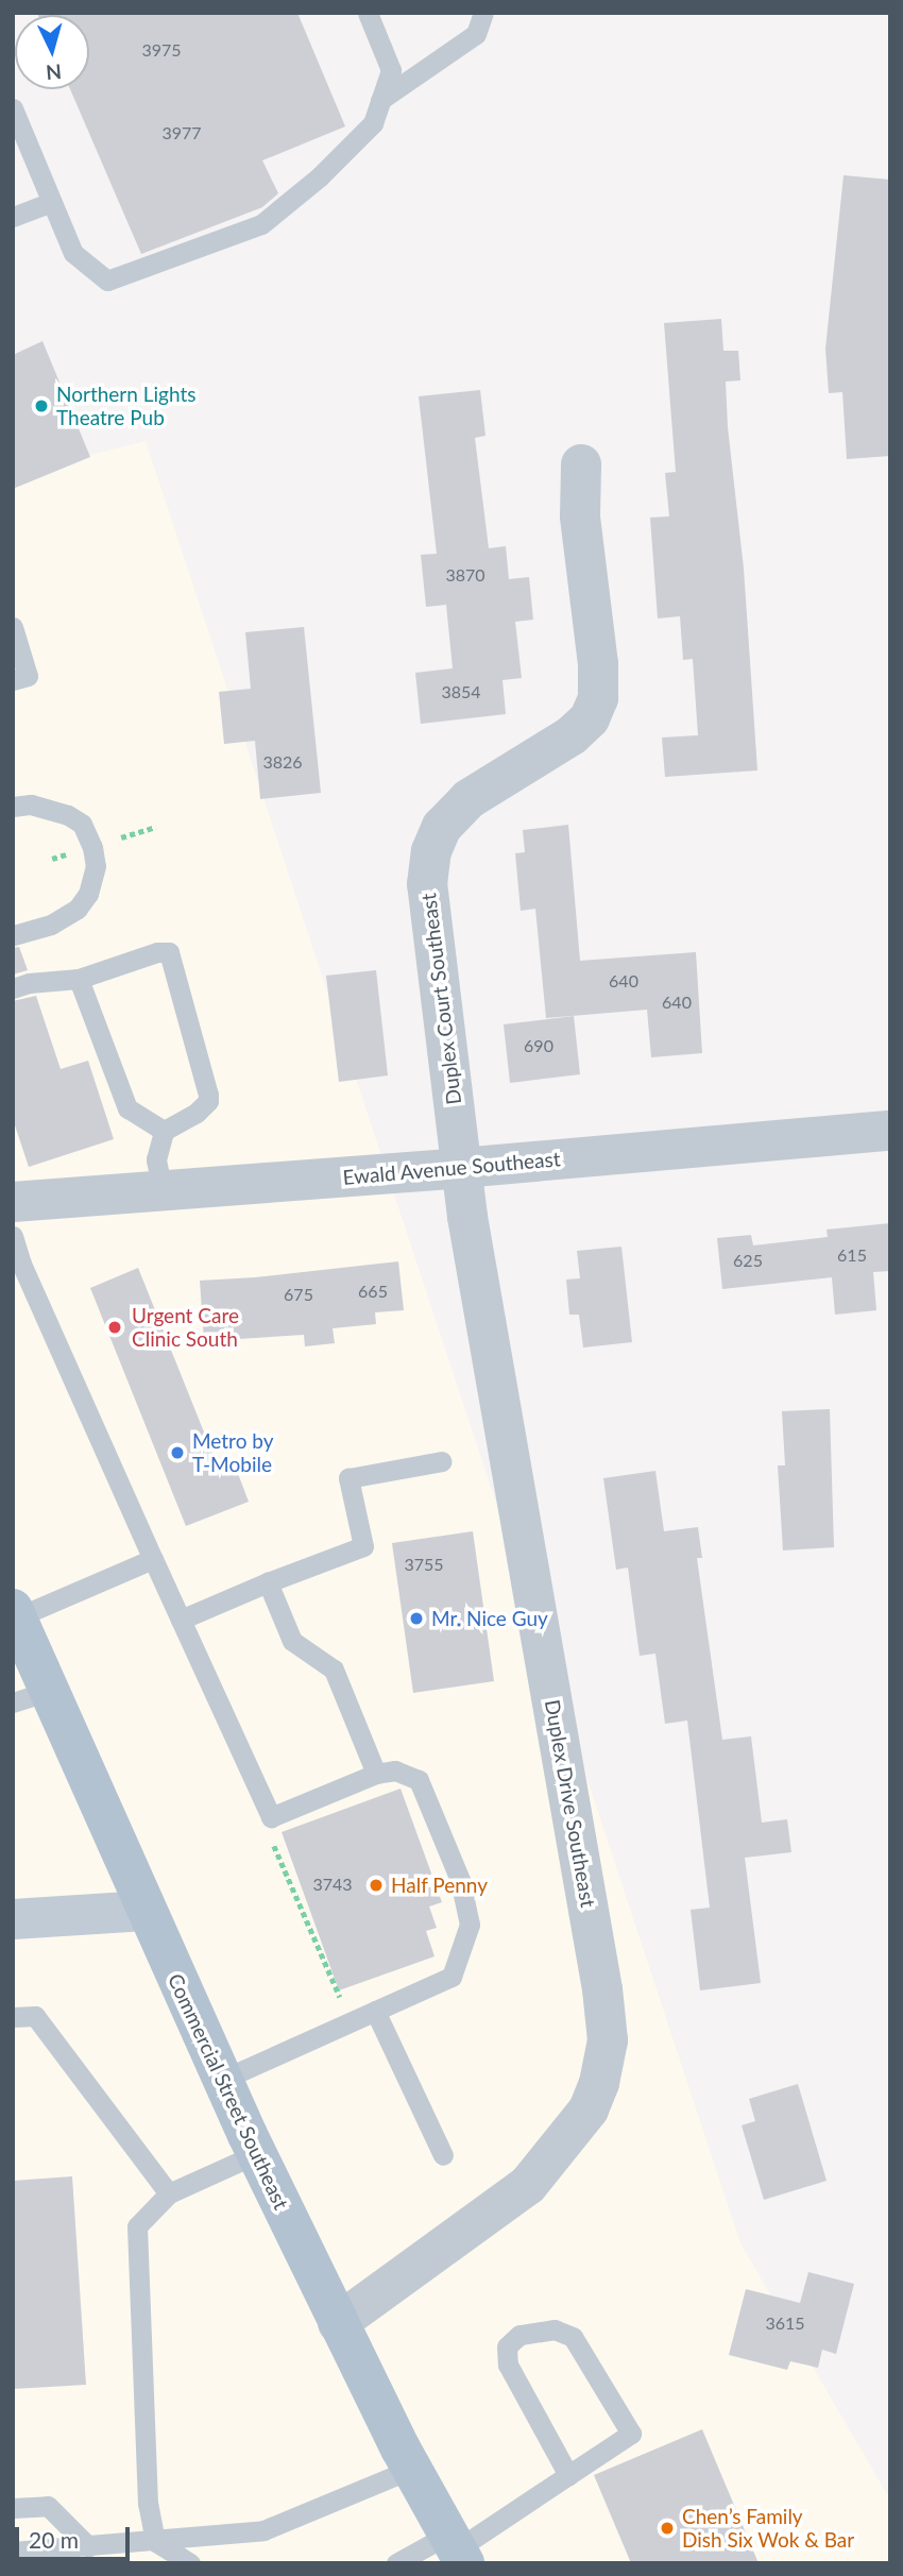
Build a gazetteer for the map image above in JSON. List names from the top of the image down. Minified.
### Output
{"streets":{"main road":["Commercial Street Southeast"],"street":["Duplex Court Southeast","Ewald Avenue Southeast","Duplex Drive Southeast"]},"crossings":[["Duplex Court Southeast","Ewald Avenue Southeast"],["Duplex Court Southeast","Duplex Drive Southeast"],["Ewald Avenue Southeast","Duplex Drive Southeast"],["Duplex Drive Southeast","Commercial Street Southeast"]],"places":["Northern Lights Theatre Pub","Urgent Care Clinic South","Metro by T-Mobile","Mr. Nice Guy","Half Penny","Chen’s Family Dish Six Wok & Bar"],"house_numbers":["3975","3977","3870","3854","3826","640","640","690","615","625","665","675","3755","3743","3615"],"scale_bar":"20 m","north":"bottom"}
